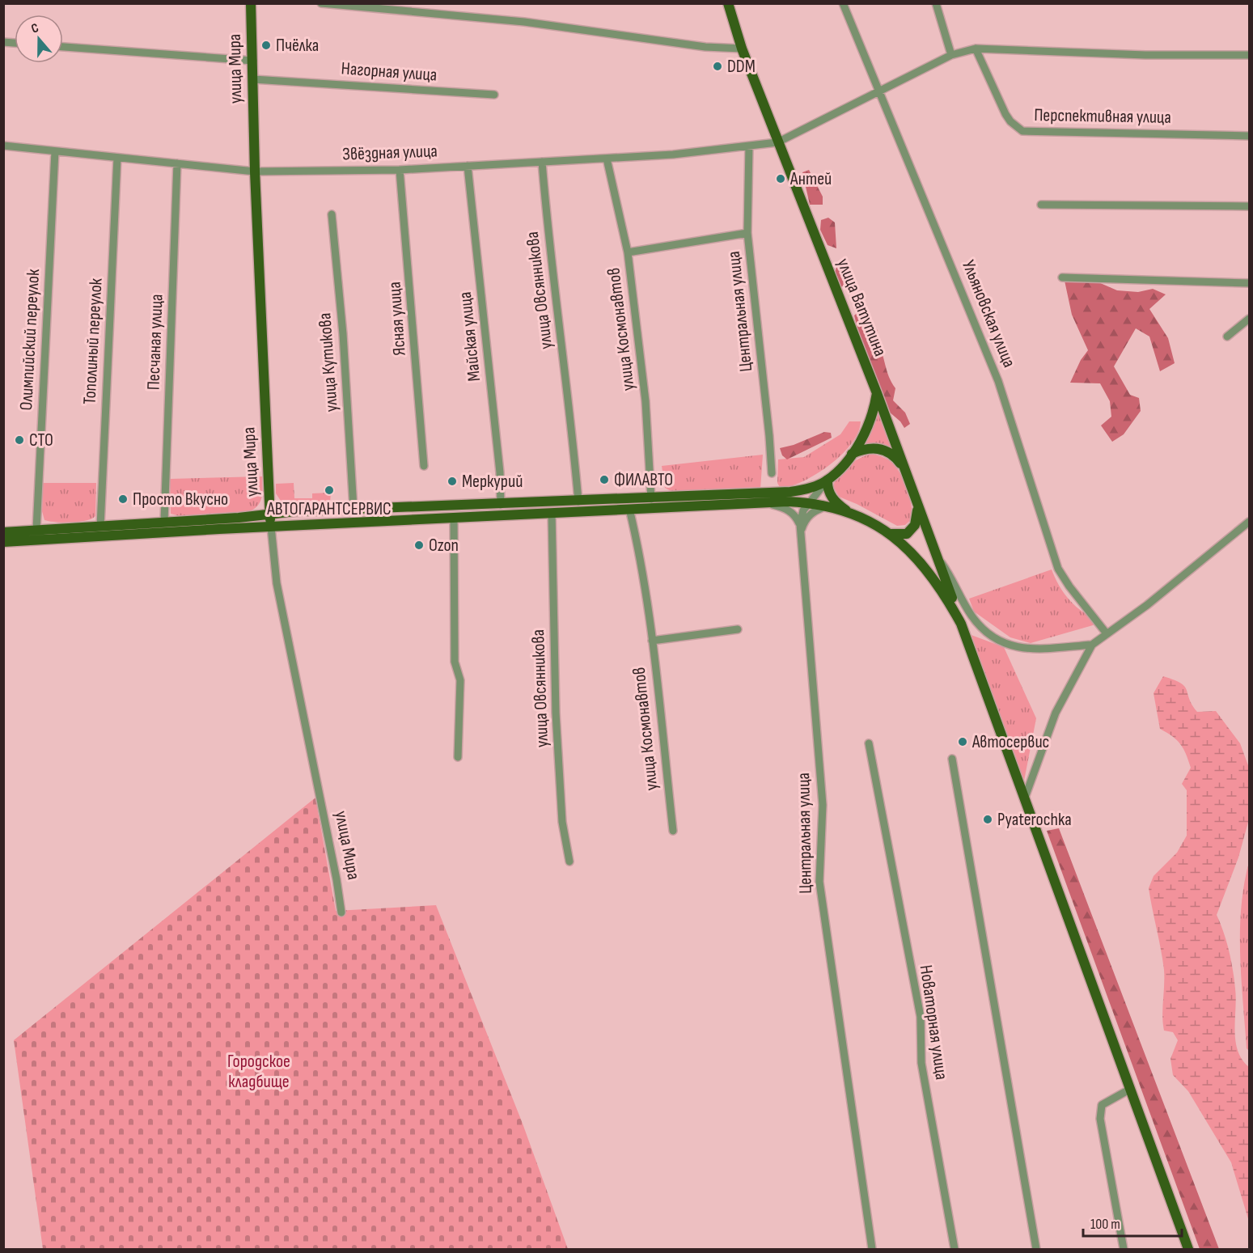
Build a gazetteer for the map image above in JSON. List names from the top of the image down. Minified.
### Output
{"streets":{"main road":["улица Мира","улица Ватутина"],"street":["Нагорная улица","Перспективная улица","Звёздная улица","улица Овсянникова","Центральная улица","Ульяновская улица","Ясная улица","улица Космонавтов","Майская улица","Олимпийский переулок","Тополиный переулок","Песчаная улица","улица Кутикова","Новаторная улица"]},"crossings":[["улица Мира","Нагорная улица"],["улица Мира","Звёздная улица"],["Звёздная улица","улица Овсянникова"],["Звёздная улица","улица Ватутина"],["Звёздная улица","Центральная улица"],["Звёздная улица","Ясная улица"],["Звёздная улица","улица Космонавтов"],["Звёздная улица","Майская улица"],["Звёздная улица","Олимпийский переулок"],["Звёздная улица","Тополиный переулок"],["Звёздная улица","Песчаная улица"],["улица Ватутина","Центральная улица"]],"parks":["Городское кладбище"],"places":["Пчёлка","DDM","Антей","СТО","ФИЛАВТО","Меркурий","АВТОГАРАНТСЕРВИС","Просто Вкусно","Ozon","Автосервис","Pyaterochka"],"scale_bar":"100 m","north":"top"}
